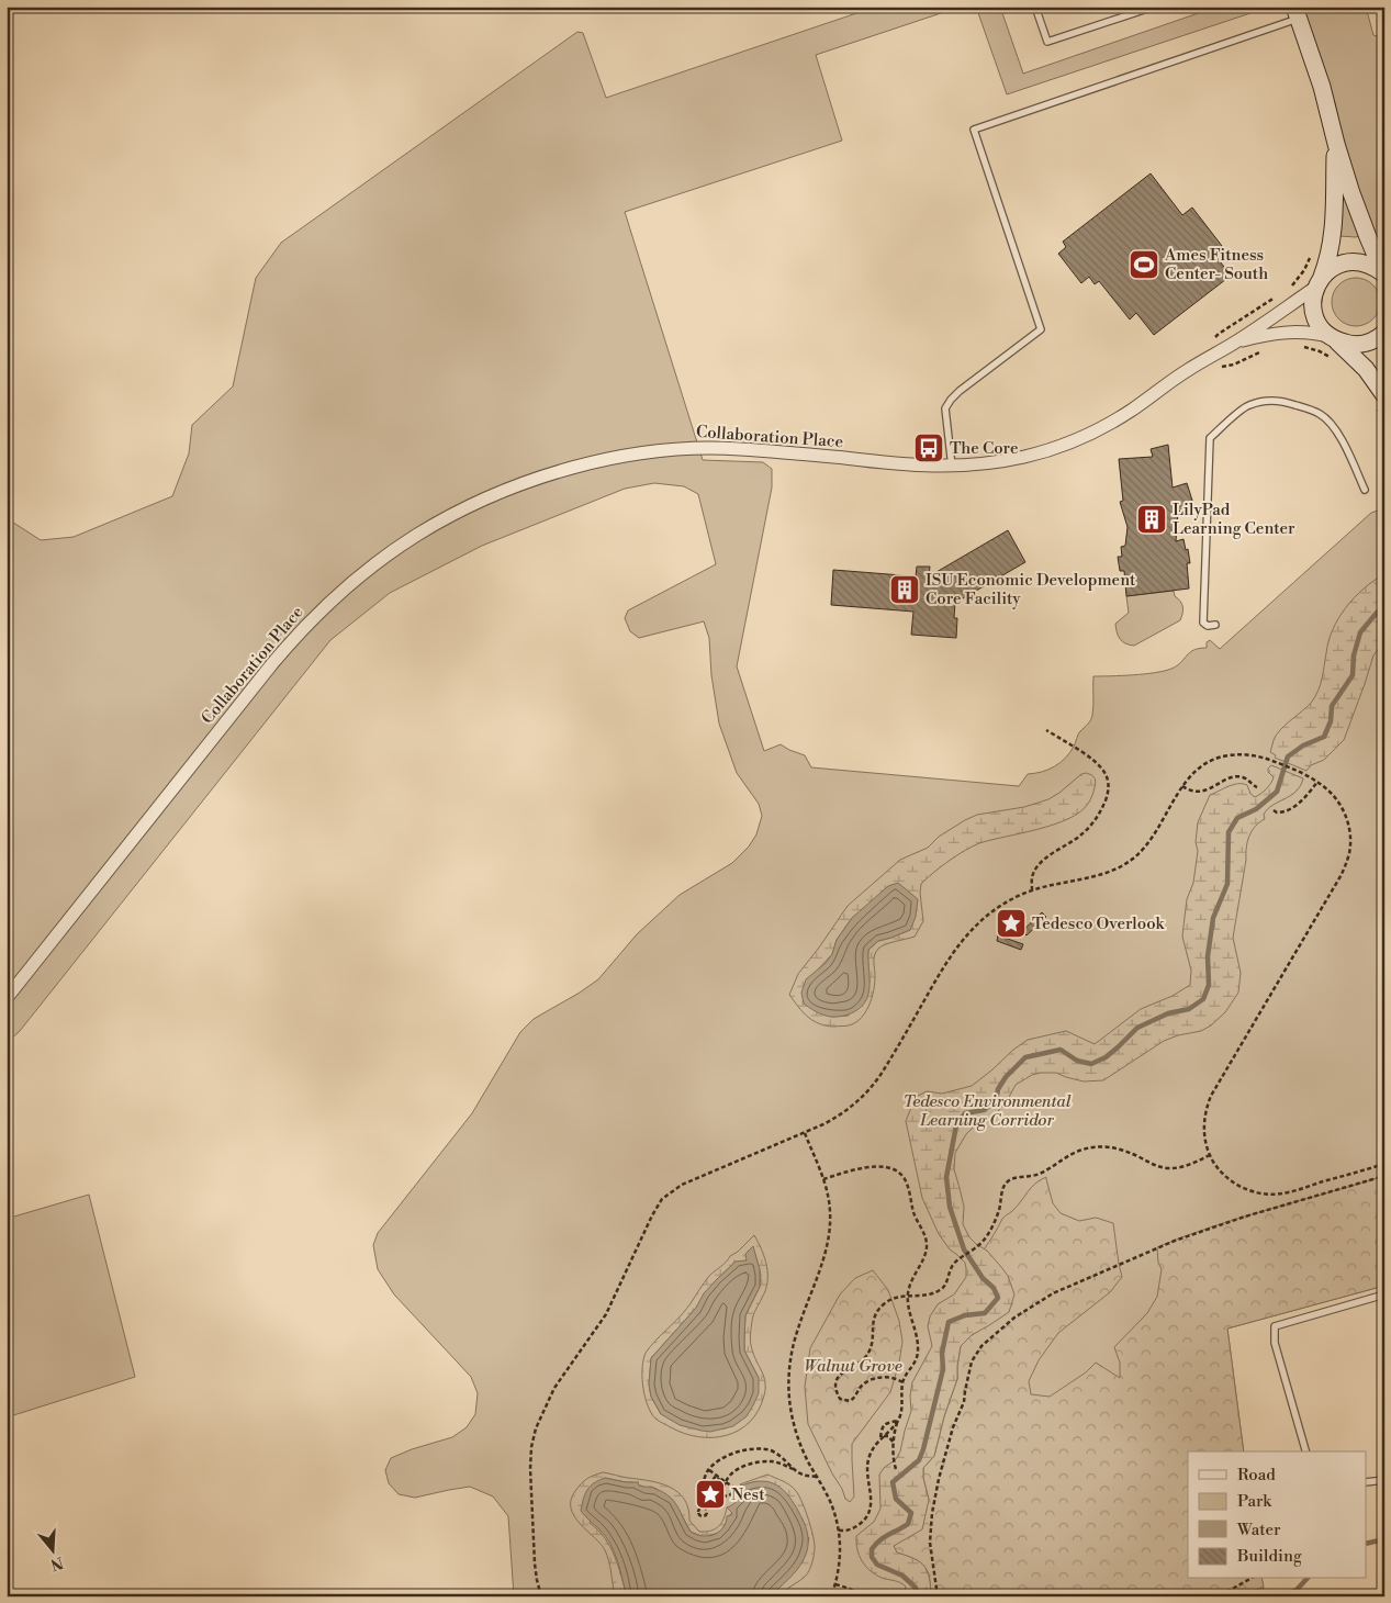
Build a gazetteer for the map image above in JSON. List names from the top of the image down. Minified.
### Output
{"streets":{"street":["Collaboration Place"]},"parks":["Tedesco Environmental Learning Corridor","Walnut Grove"],"places":{"sports":["Ames Fitness Center- South"],"bus stop":["The Core"],"building":["LilyPad Learning Center","ISU Economic Development Core Facility"],"place":["Tedesco Overlook","Nest"]},"legend":["Road","Park","Water","Building"],"north":"bottom"}
